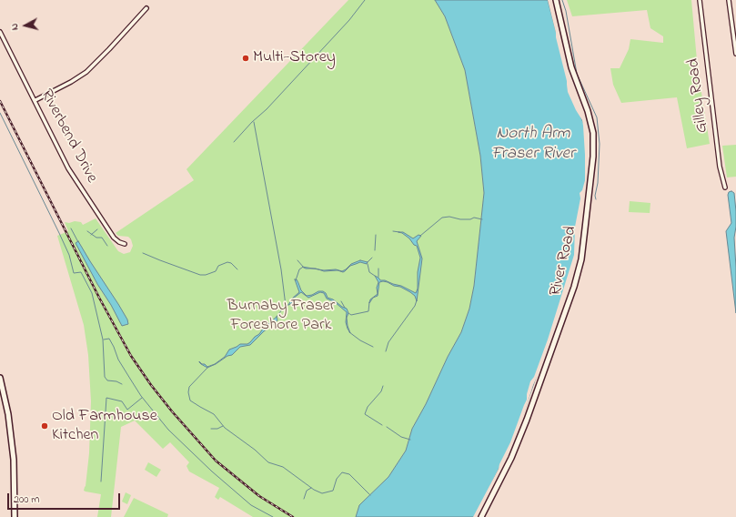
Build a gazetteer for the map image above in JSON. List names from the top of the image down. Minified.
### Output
{"streets":{"street":["Gilley Road","Riverbend Drive","River Road"]},"water":["North Arm Fraser River"],"parks":["Burnaby Fraser Foreshore Park"],"places":["Multi-Storey","Old Farmhouse Kitchen"],"scale_bar":"200 m","north":"left"}
